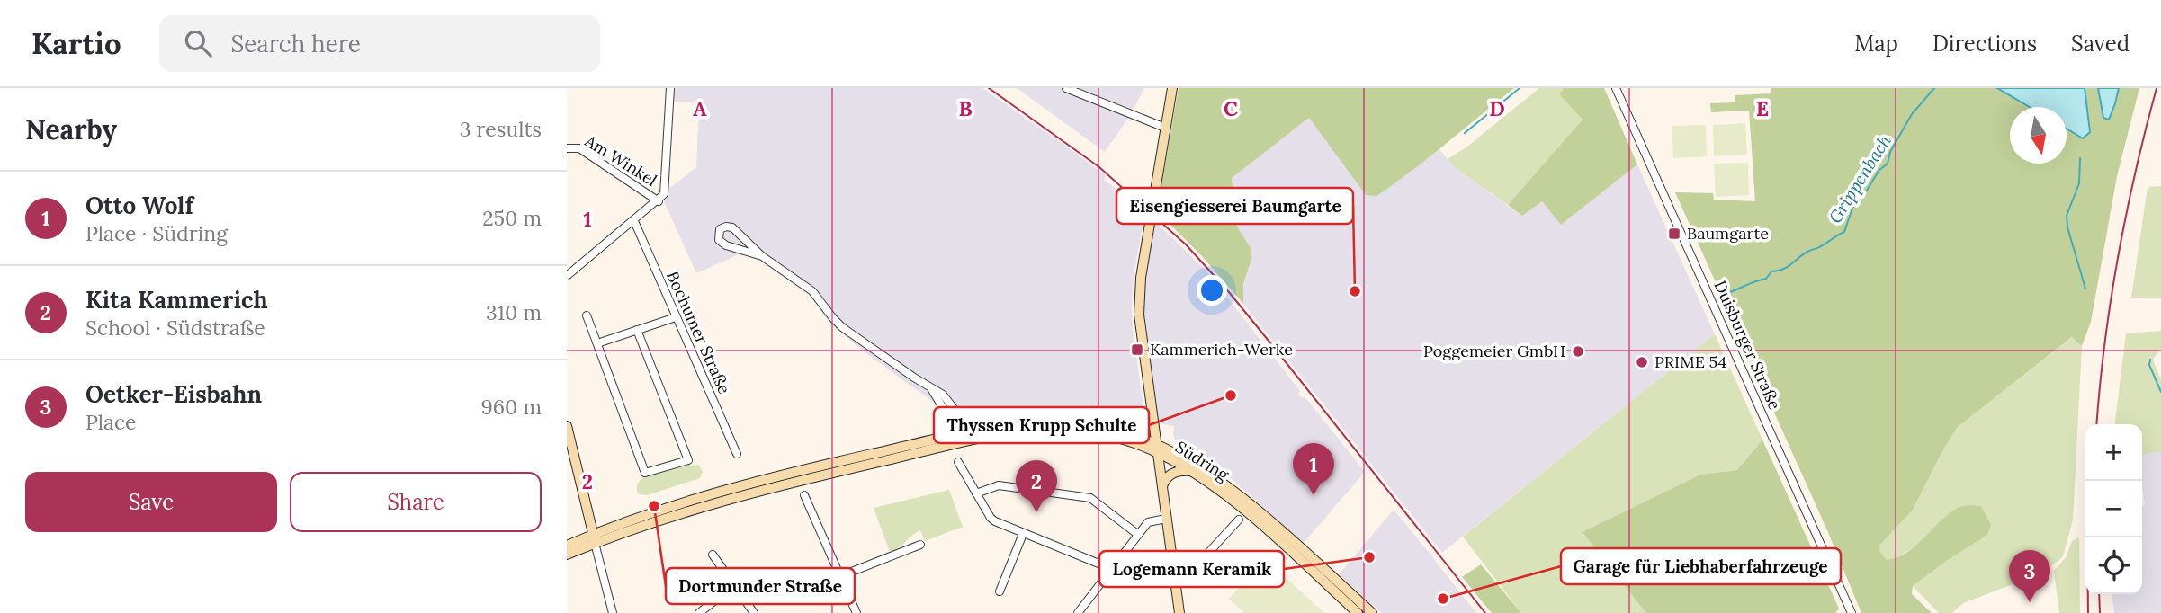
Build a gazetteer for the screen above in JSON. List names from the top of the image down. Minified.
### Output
{"streets":{"main road":["Südring"],"street":["Am Winkel","Bochumer Straße","Duisburger Straße"]},"water":["Grippenbach"],"places":{"transit":["Baumgarte","Kammerich-Werke"],"other":["Eisengiesserei Baumgarte","Poggemeier GmbH","PRIME 54","Thyssen Krupp Schulte","Dortmunder Straße","Logemann Keramik","Garage für Liebhaberfahrzeuge"]},"north":"bottom","page":{"header":"Kartio","search":"Search here","nav":["Map","Directions","Saved"],"heading":["Nearby","3 results"],"list":[{"mark":"1","name":"Otto Wolf","note":"Place · Südring","value":"250 m"},{"mark":"2","name":"Kita Kammerich","note":"School · Südstraße","value":"310 m"},{"mark":"3","name":"Oetker-Eisbahn","note":"Place","value":"960 m"}],"map_buttons":["+","−"],"pins":["1","2","3"],"buttons":["Save","Share"]},"grid":{"columns":["A","B","C","D","E"],"rows":["1","2"]}}
